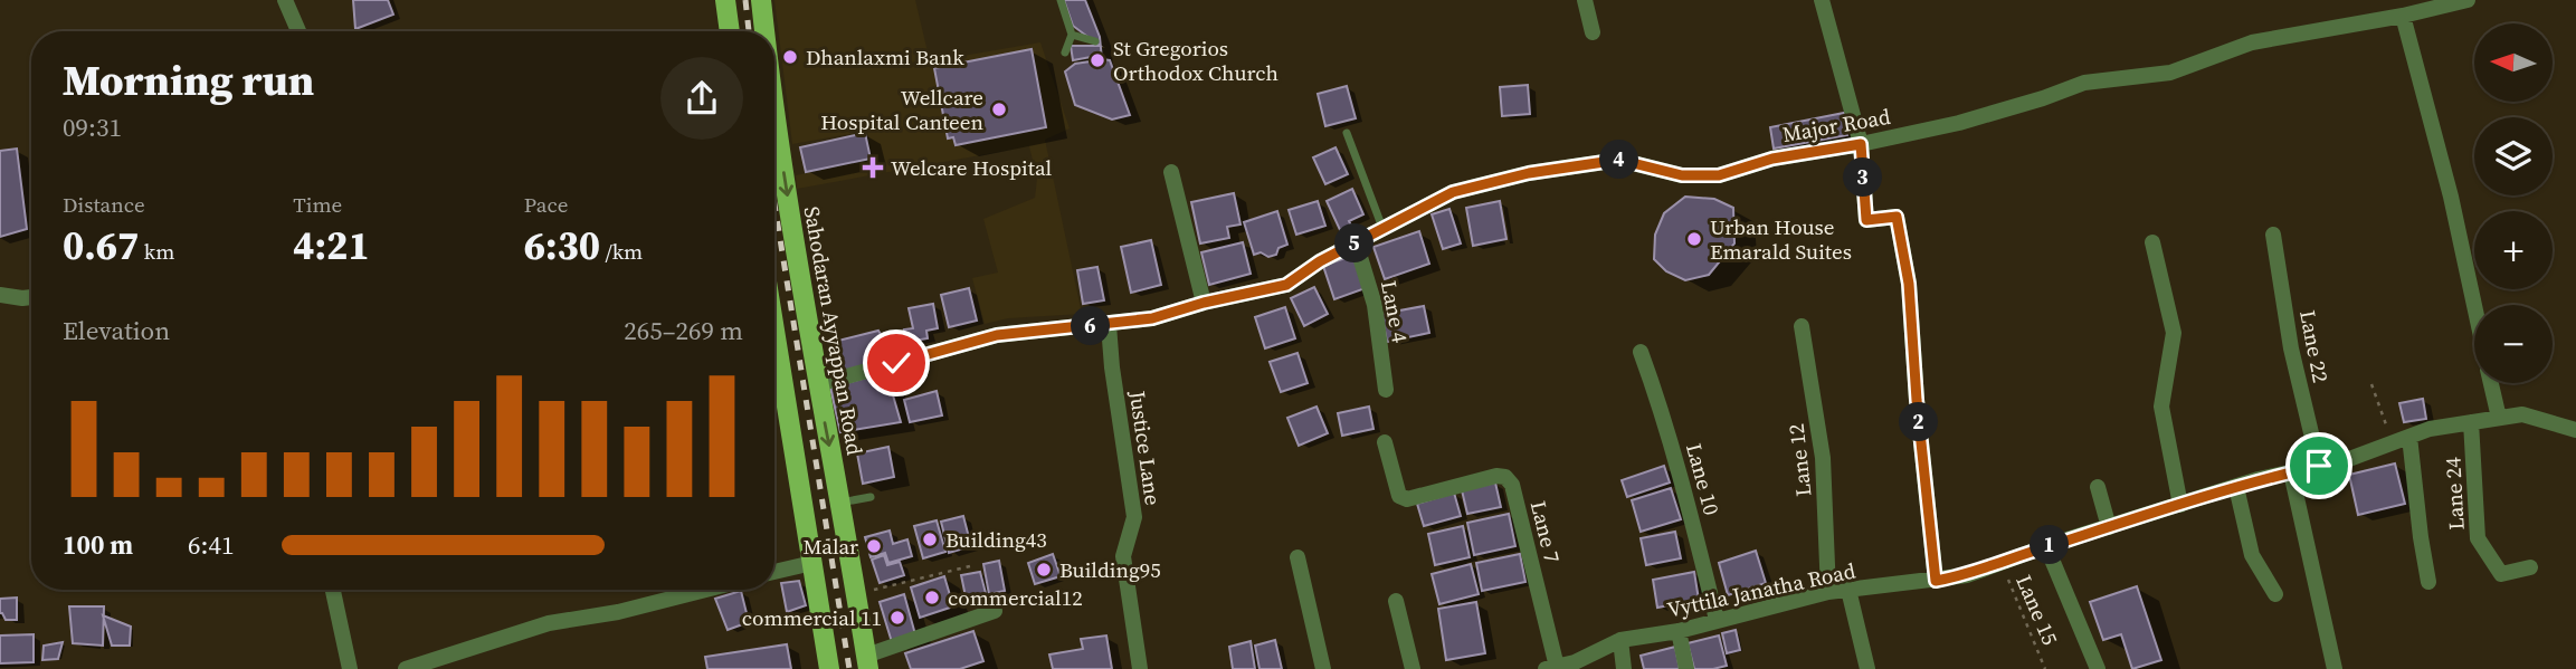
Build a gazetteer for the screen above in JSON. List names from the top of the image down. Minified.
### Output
{"streets":{"main road":["Sahodaran Ayyappan Road"],"street":["Major Road","Lane 4","Lane 22","Justice Lane","Lane 12","Lane 10","Lane 24","Lane 7","Vyttila Janatha Road"],"path":["Lane 15"]},"crossings":[["Major Road","Lane 4"],["Major Road","Sahodaran Ayyappan Road"],["Major Road","Justice Lane"],["Lane 22","Vyttila Janatha Road"],["Lane 12","Vyttila Janatha Road"],["Lane 10","Vyttila Janatha Road"],["Lane 24","Vyttila Janatha Road"],["Lane 7","Vyttila Janatha Road"],["Vyttila Janatha Road","Lane 15"]],"places":{"other":["Dhanlaxmi Bank","St Gregorios Orthodox Church","Wellcare Hospital Canteen","Urban House Emarald Suites","Building43","Malar","Building95","commercial12","commercial 11"],"health":["Welcare Hospital"]},"north":"left","page":{"map_buttons":["+","−"],"heading":["Morning run","09:31"],"pins":["4","3","5","6","2","1"],"stats":[["Distance","0.67 km"],["Time","4:21"],["Pace","6:30 /km"]],"chart":["Elevation","265–269 m"],"list":[{"name":"100 m","note":"6:41"}]}}
